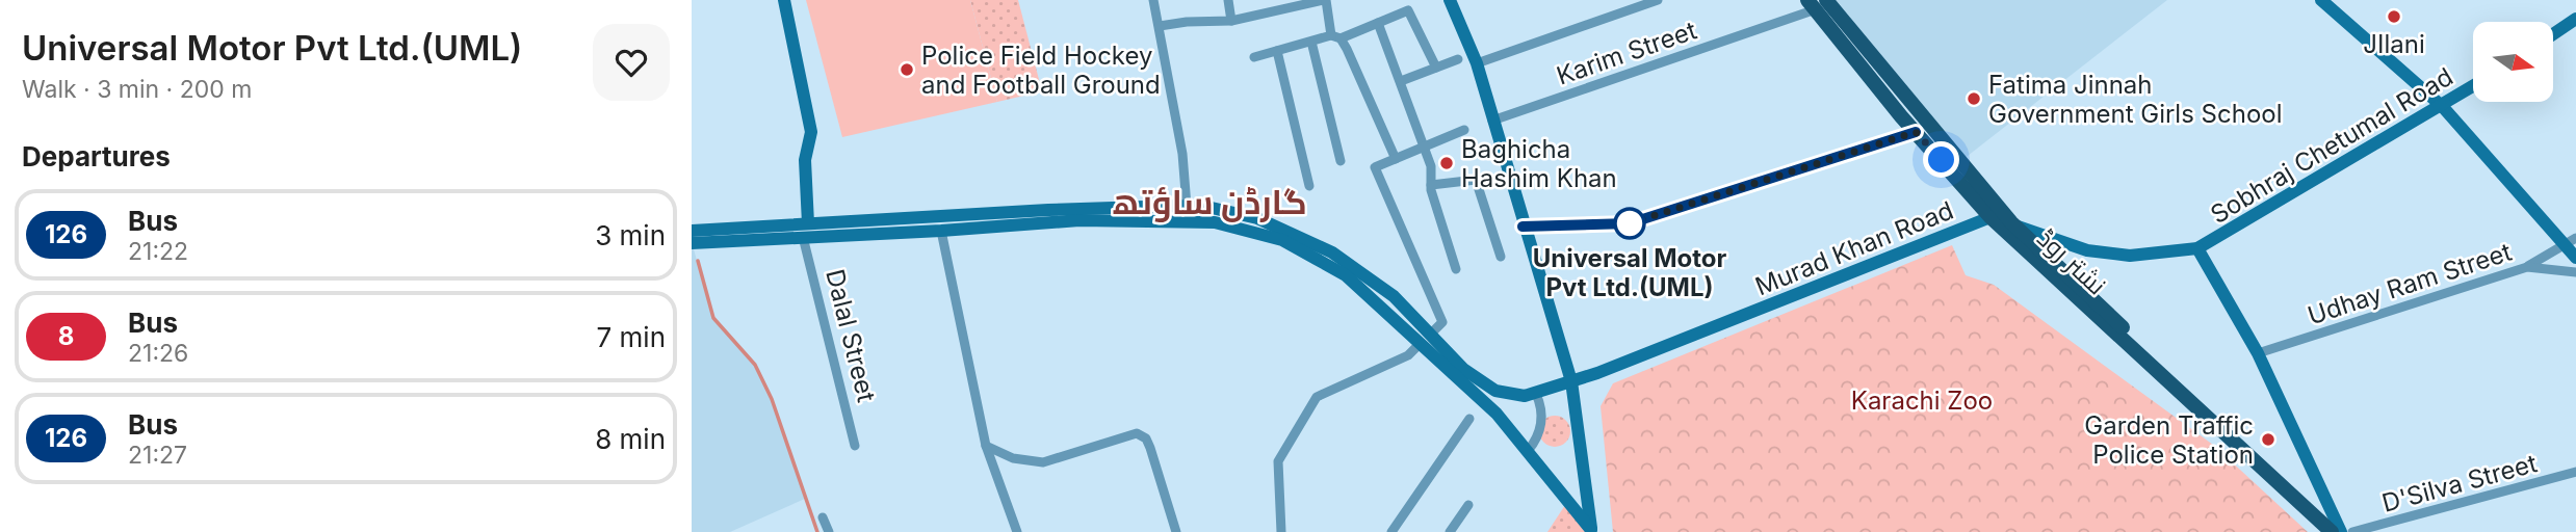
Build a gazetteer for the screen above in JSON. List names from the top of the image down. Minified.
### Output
{"streets":{"main road":["Sobhraj Chetumal Road","Murad Khan Road","نشتر روڈ"],"street":["Karim Street","Udhay Ram Street","Dalal Street","D'Silva Street"]},"crossings":[["Karim Street","نشتر روڈ"],["Murad Khan Road","نشتر روڈ"]],"districts":["گارڈن ساؤتھ"],"parks":["Karachi Zoo"],"places":["JIlani","Police Field Hockey and Football Ground","Fatima Jinnah Government Girls School","Baghicha Hashim Khan","Universal Motor Pvt Ltd.(UML)","Garden Traffic Police Station"],"lines":["bus line 126"],"north":"right","page":{"heading":[["Universal Motor Pvt Ltd.(UML)","Walk · 3 min · 200 m"],"Departures"],"list":[{"mark":"126","name":"Bus","note":"21:22","value":"3 min"},{"mark":"8","name":"Bus","note":"21:26","value":"7 min"},{"mark":"126","name":"Bus","note":"21:27","value":"8 min"}]}}
